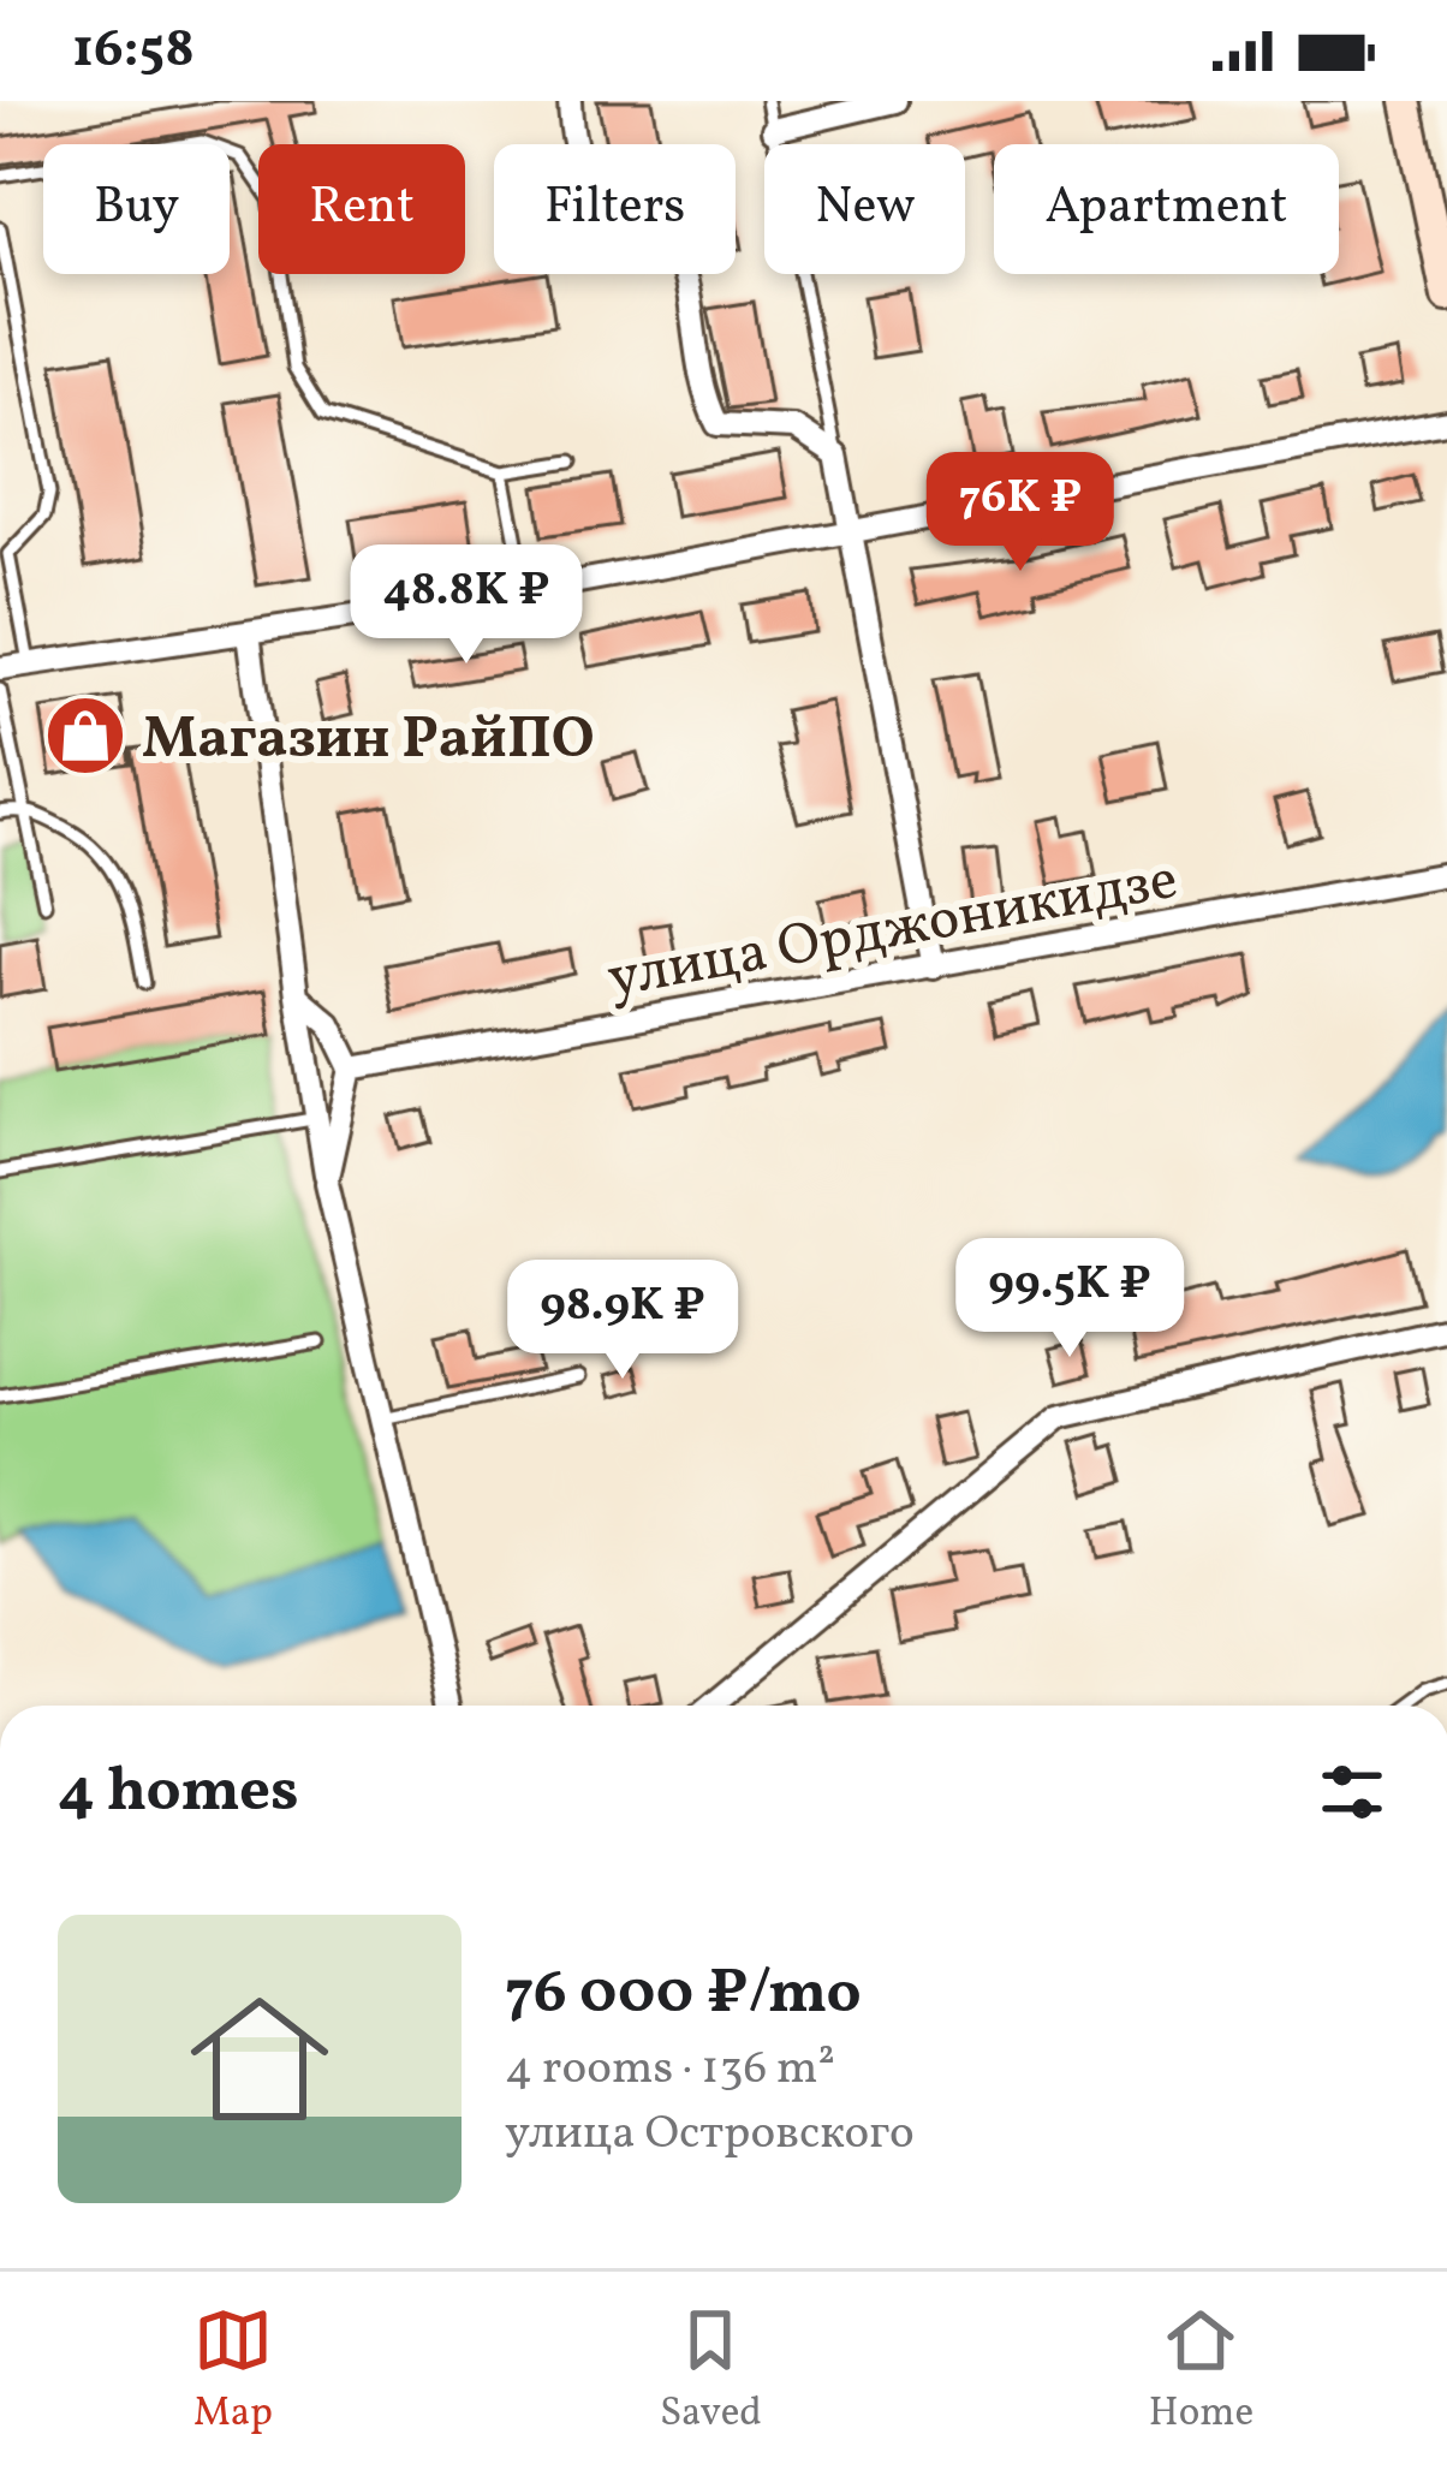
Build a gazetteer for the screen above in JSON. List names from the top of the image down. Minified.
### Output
{"streets":{"street":["улица Орджоникидзе"]},"places":{"shop":["Магазин РайПО"]},"page":{"status":"16:58","chip":["Buy","Rent","Filters","New","Apartment"],"price":["76K ₽","48.8K ₽","99.5K ₽","98.9K ₽"],"heading":"4 homes","list":[{"name":"76 000 ₽/mo","note":"4 rooms · 136 m² · улица Островского"}],"tabs":["Map","Saved","Home"]}}
